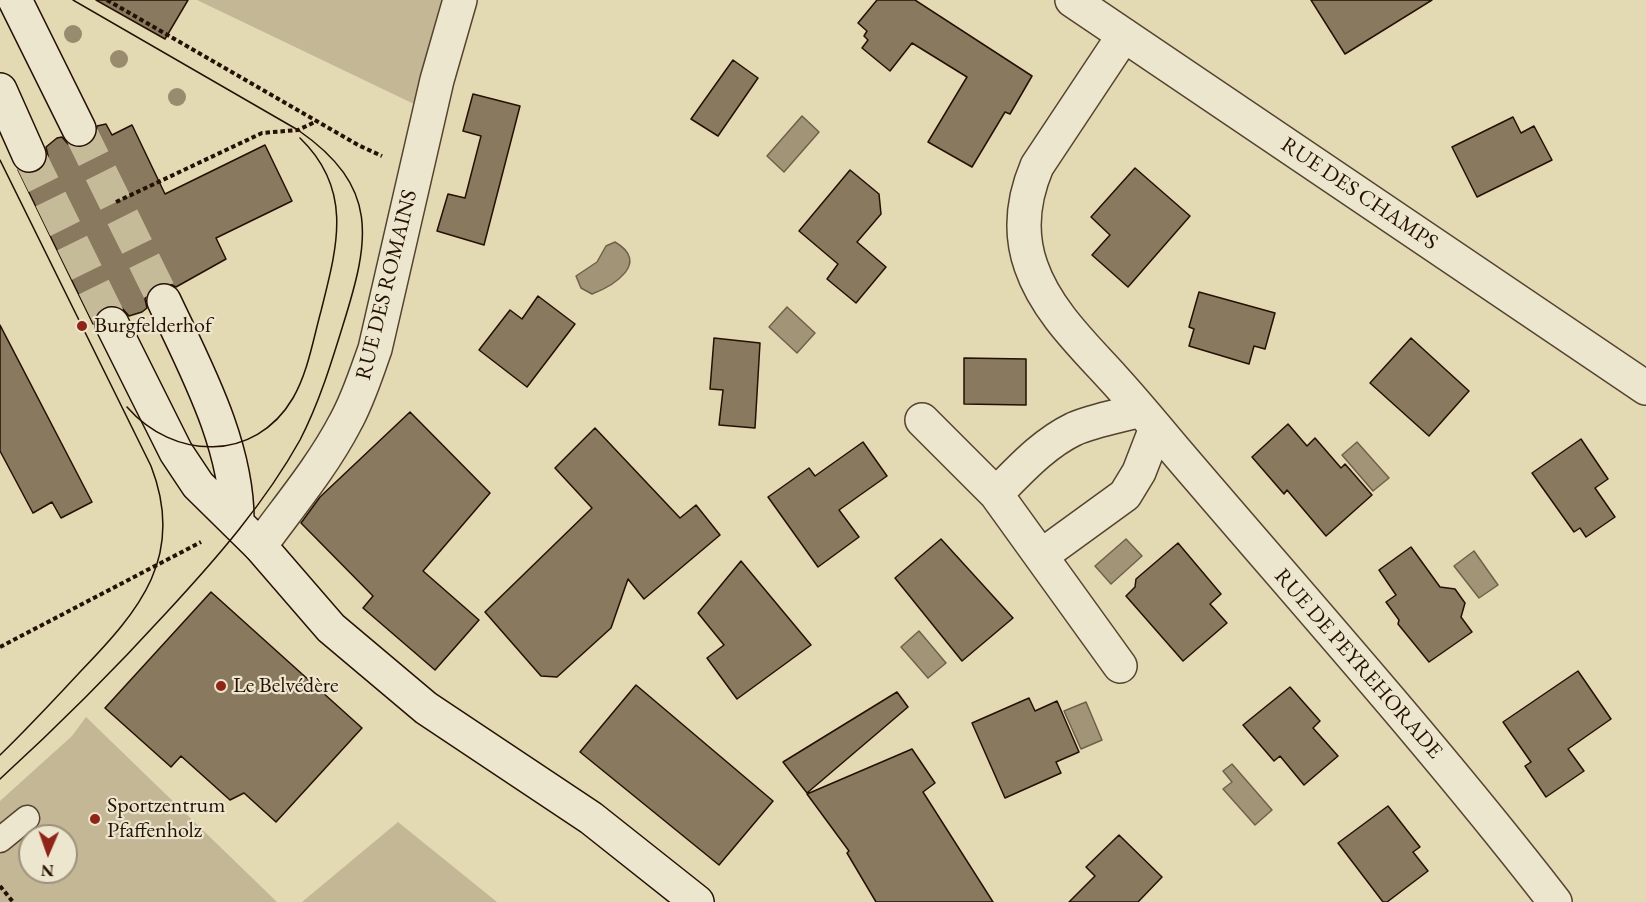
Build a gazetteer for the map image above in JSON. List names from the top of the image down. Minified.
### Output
{"streets":{"street":["RUE DES CHAMPS","RUE DES ROMAINS","RUE DE PEYREHORADE"]},"crossings":[["RUE DES CHAMPS","RUE DE PEYREHORADE"]],"places":["Burgfelderhof","Le Belvédère","Sportzentrum Pfaffenholz"],"north":"bottom"}
